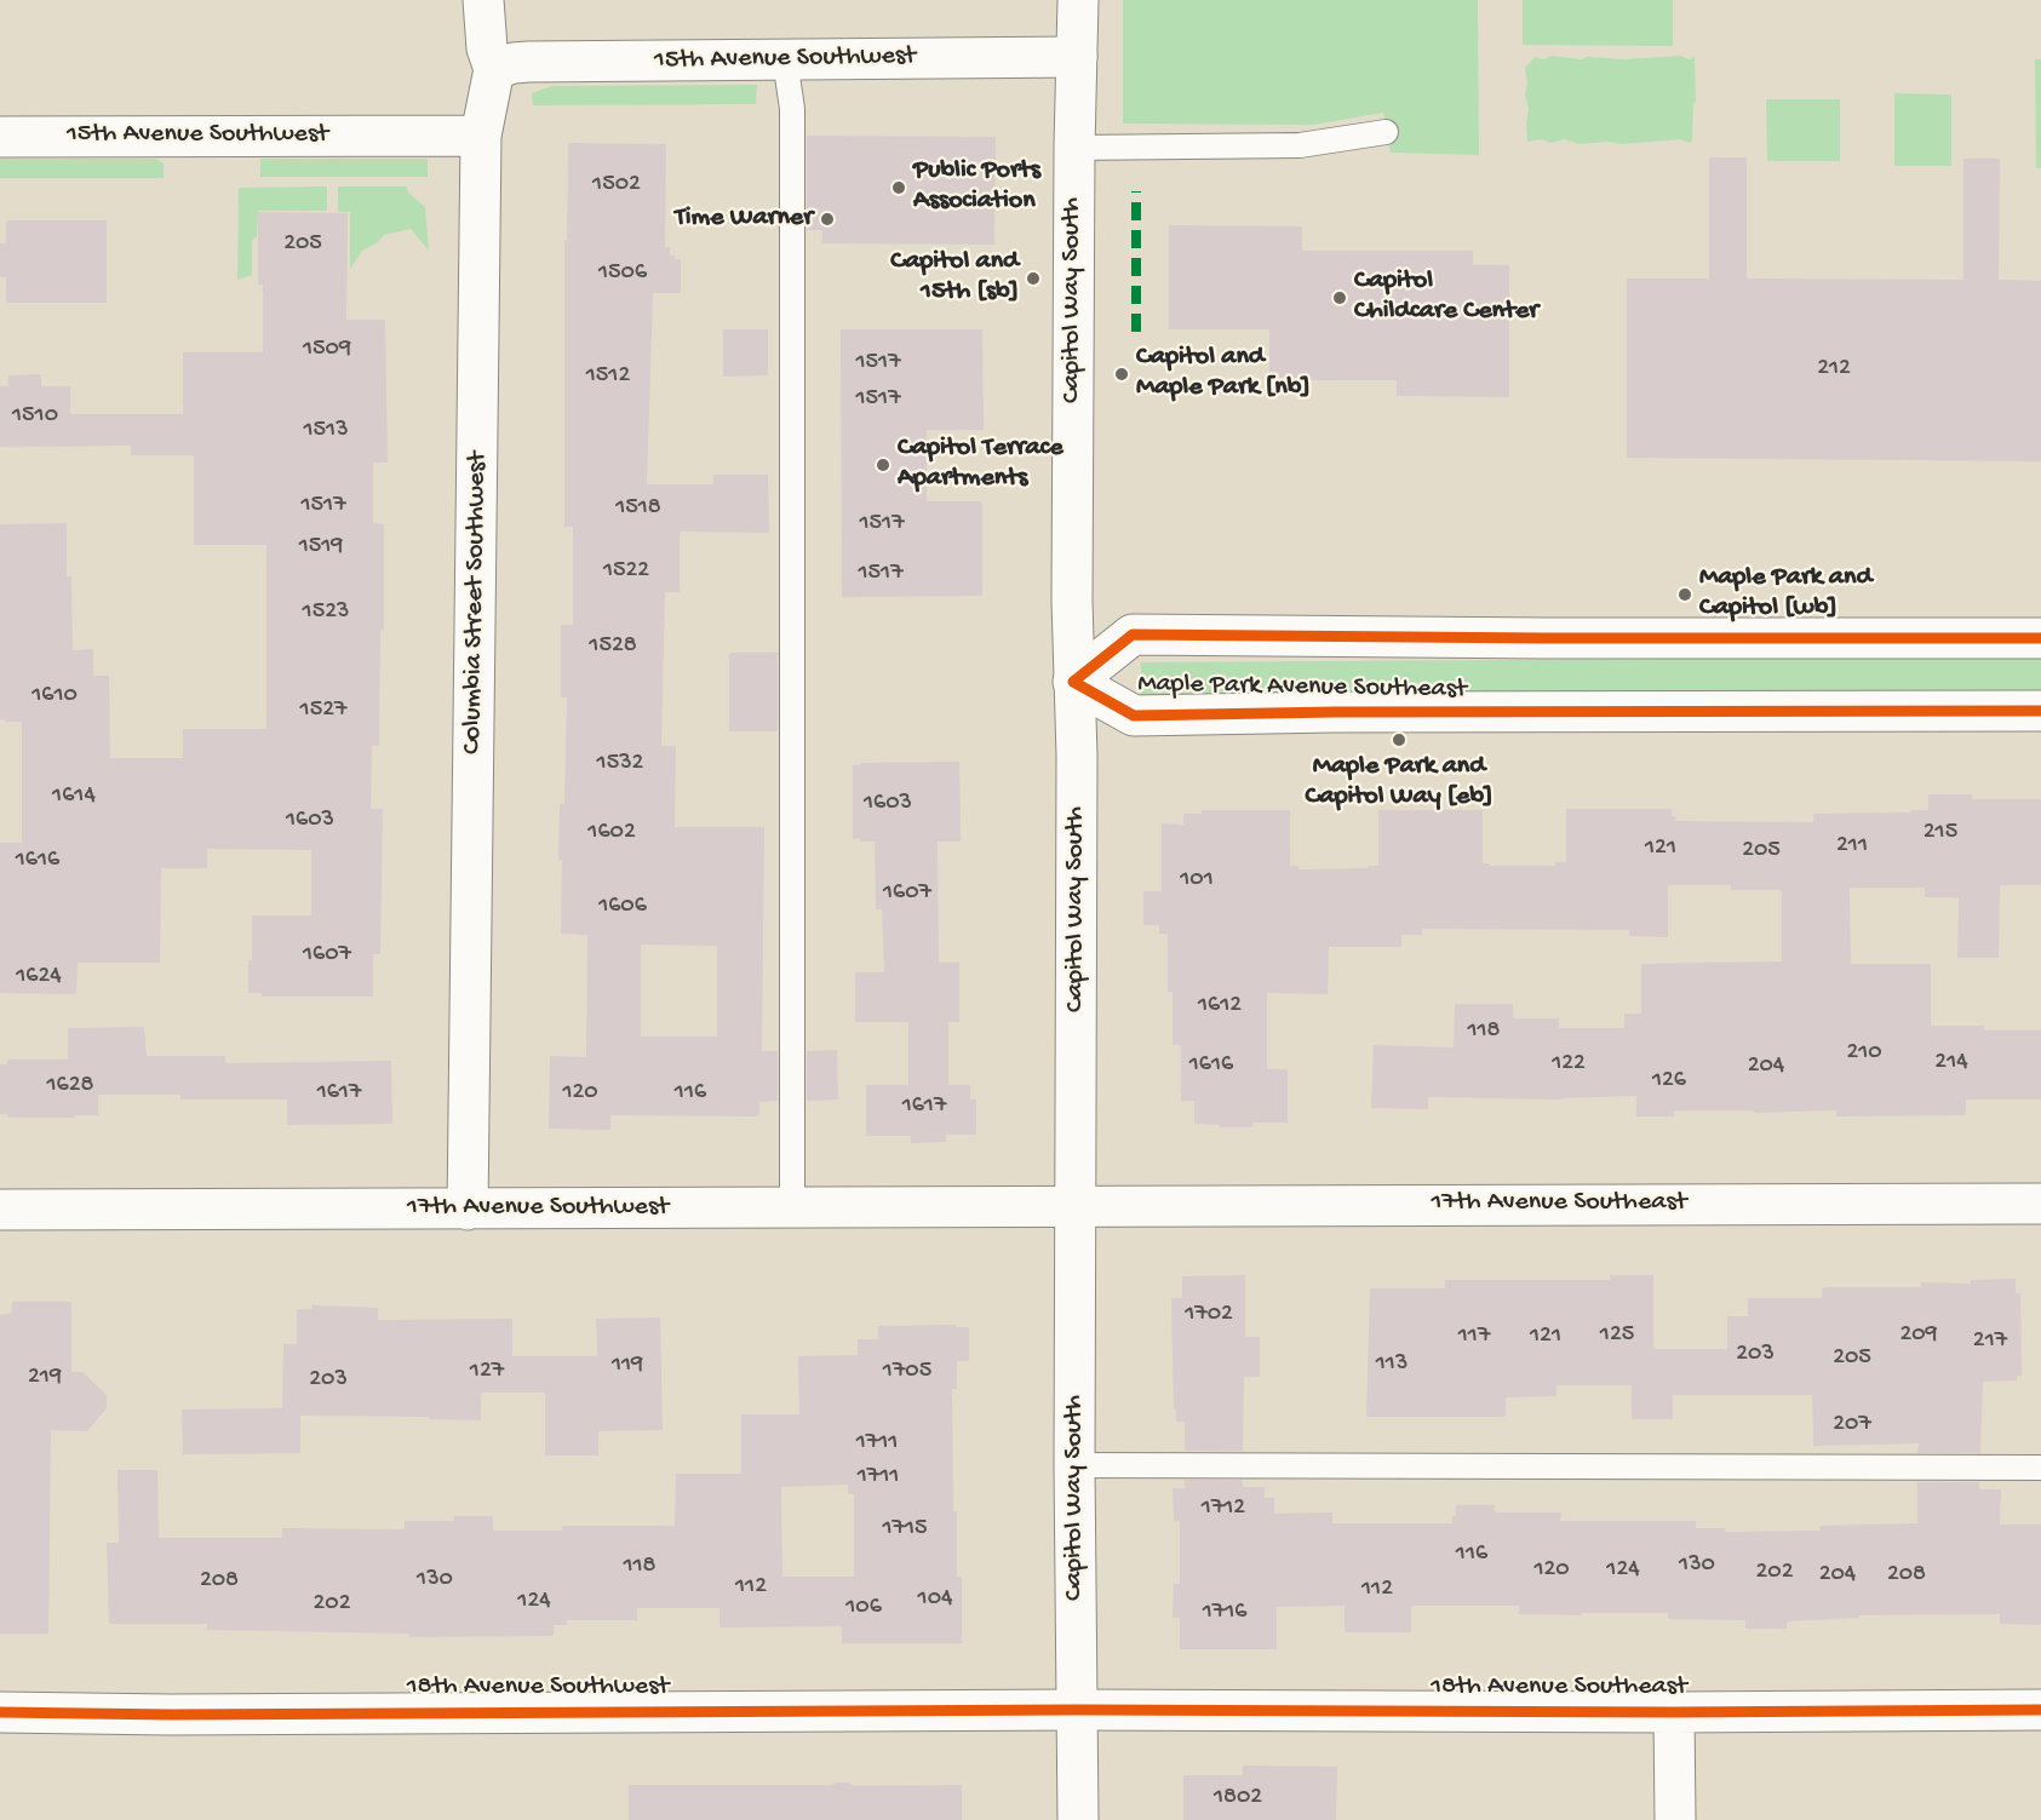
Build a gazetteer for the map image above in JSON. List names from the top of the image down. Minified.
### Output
{"streets":{"street":["15th Avenue Southwest","Capitol Way South","Columbia Street Southwest","Maple Park Avenue Southeast","17th Avenue Southeast","17th Avenue Southwest","18th Avenue Southwest","18th Avenue Southeast"]},"crossings":[["15th Avenue Southwest","Capitol Way South"],["15th Avenue Southwest","Columbia Street Southwest"],["Capitol Way South","Maple Park Avenue Southeast"],["Capitol Way South","17th Avenue Southeast"],["Capitol Way South","17th Avenue Southwest"],["Capitol Way South","18th Avenue Southwest"],["Capitol Way South","18th Avenue Southeast"],["Columbia Street Southwest","17th Avenue Southwest"],["17th Avenue Southeast","17th Avenue Southwest"],["18th Avenue Southwest","18th Avenue Southeast"]],"places":["Public Ports Association","Time Warner","Capitol and 15th [sb]","Capitol Childcare Center","Capitol and Maple Park [nb]","Capitol Terrace Apartments","Maple Park and Capitol [wb]","Maple Park and Capitol Way [eb]"],"house_numbers":["1502","205","1506","1509","1517","212","1512","1517","1510","1513","1517","1518","1517","1519","1522","1517","1523","1528","1610","1527","1532","1614","1603","1603","1602","215","211","121","205","1616","101","1607","1606","1607","1624","1612","118","210","214","122","1616","204","126","1628","1617","120","116","1617","1702","125","209","117","121","217","203","205","113","119","127","1705","219","203","207","1711","1711","1712","1715","116","130","118","120","124","202","204","208","130","208","112","112","104","124","202","106","1716","1802"]}
